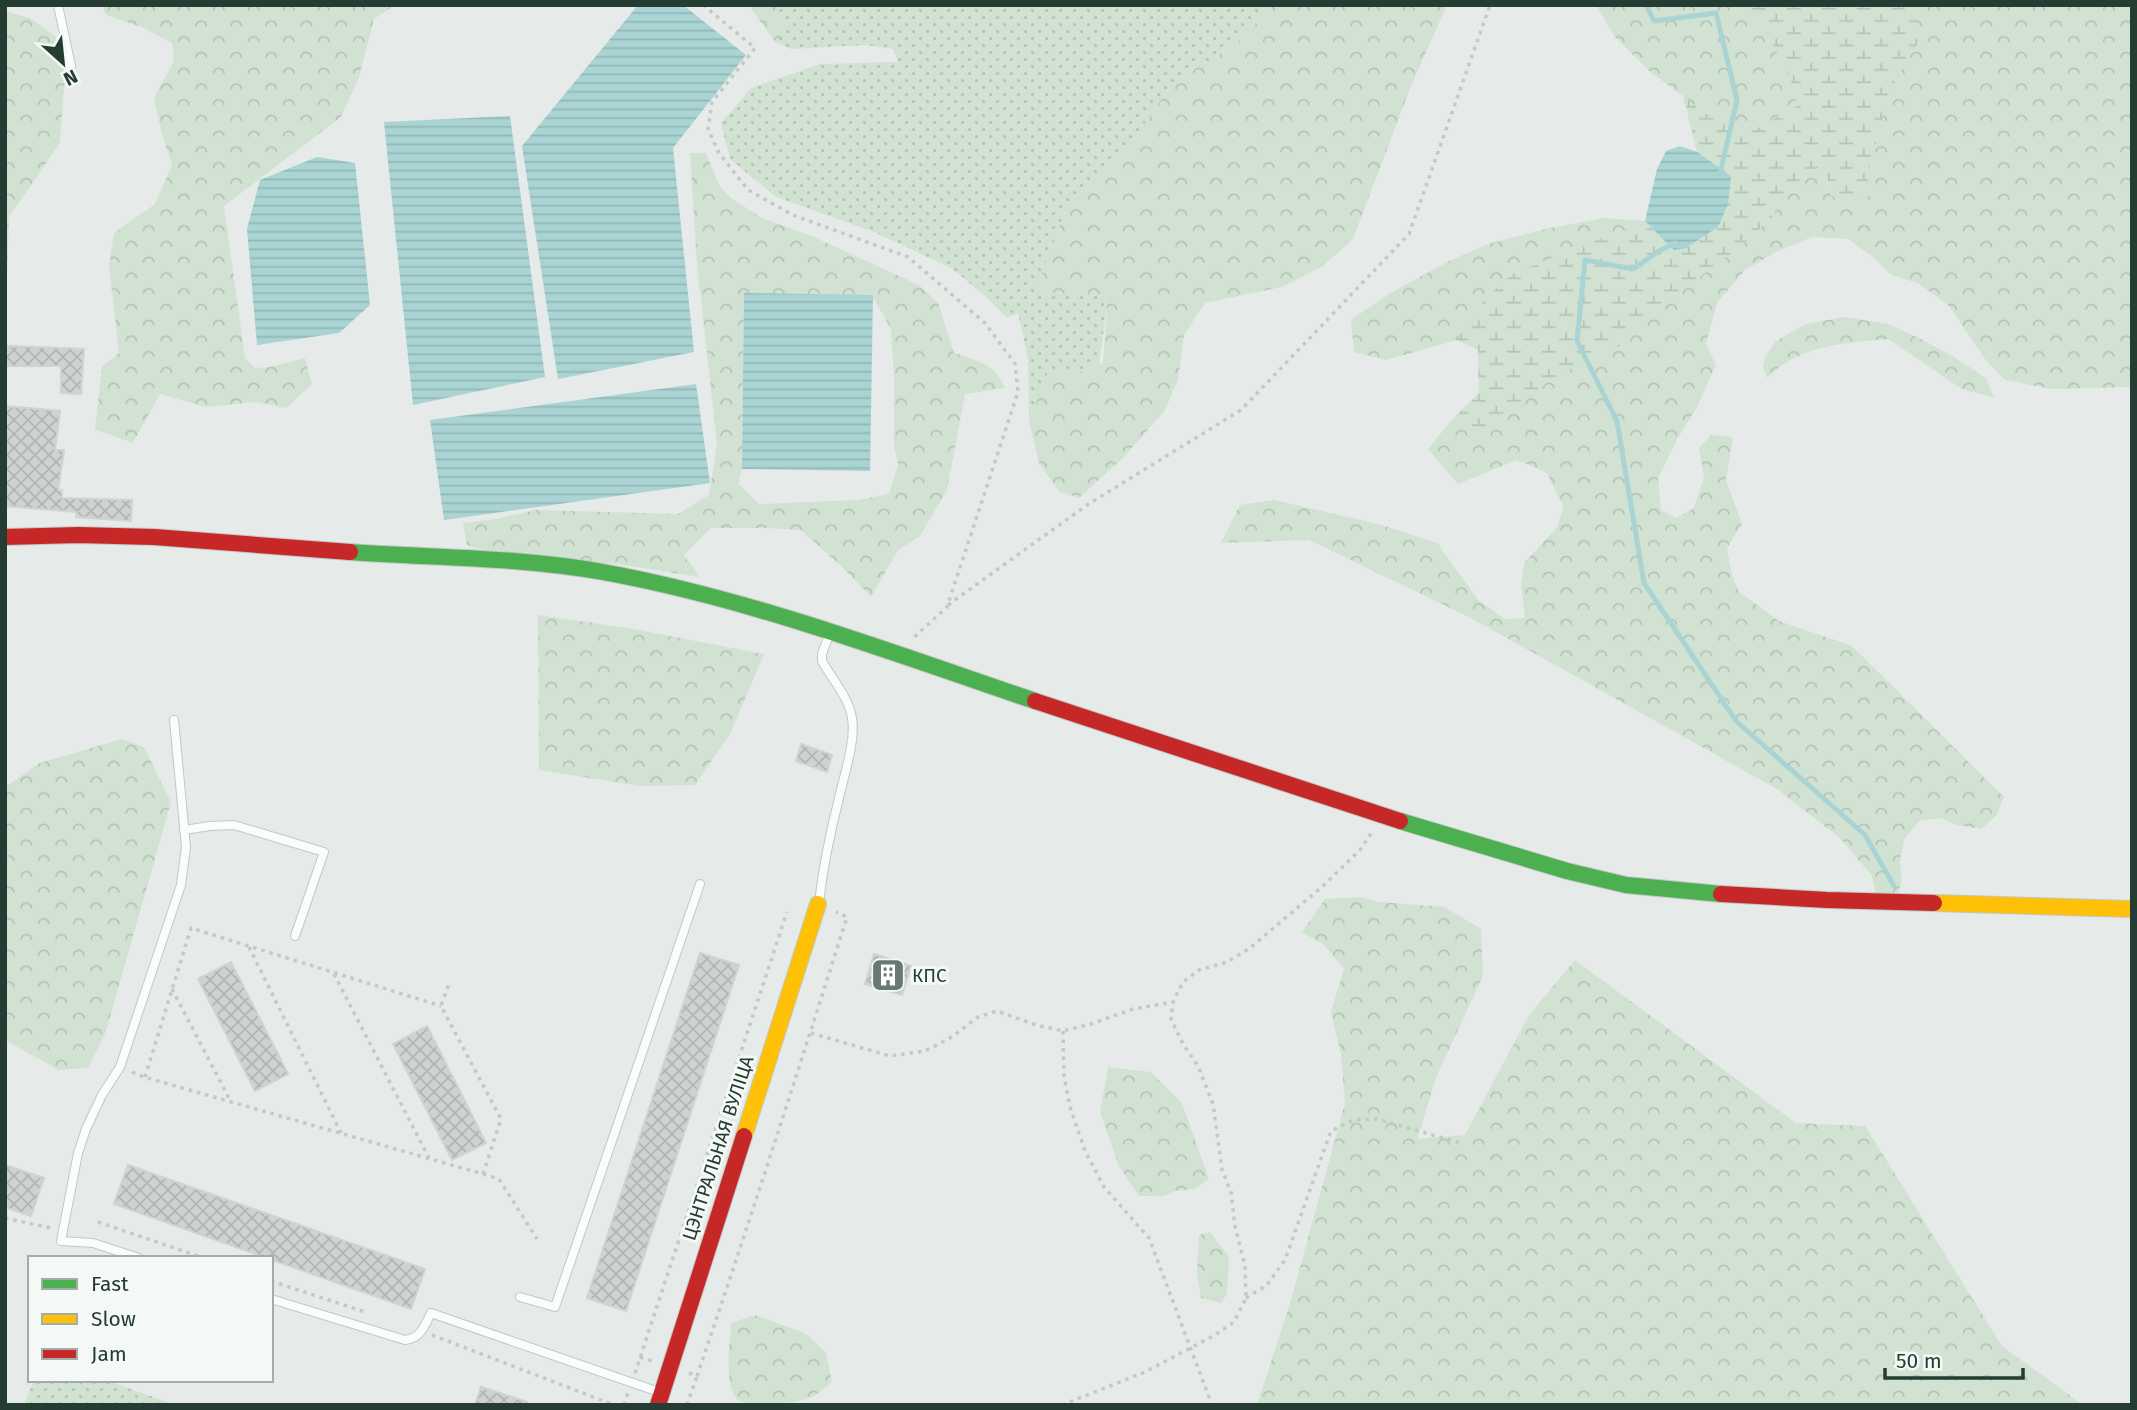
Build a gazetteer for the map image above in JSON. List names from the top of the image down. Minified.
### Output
{"streets":{"street":["ЦЭНТРАЛЬНАЯ ВУЛІЦА"]},"places":{"building":["КПС"]},"legend":["Fast","Slow","Jam"],"scale_bar":"50 m","north":"bottom right"}
